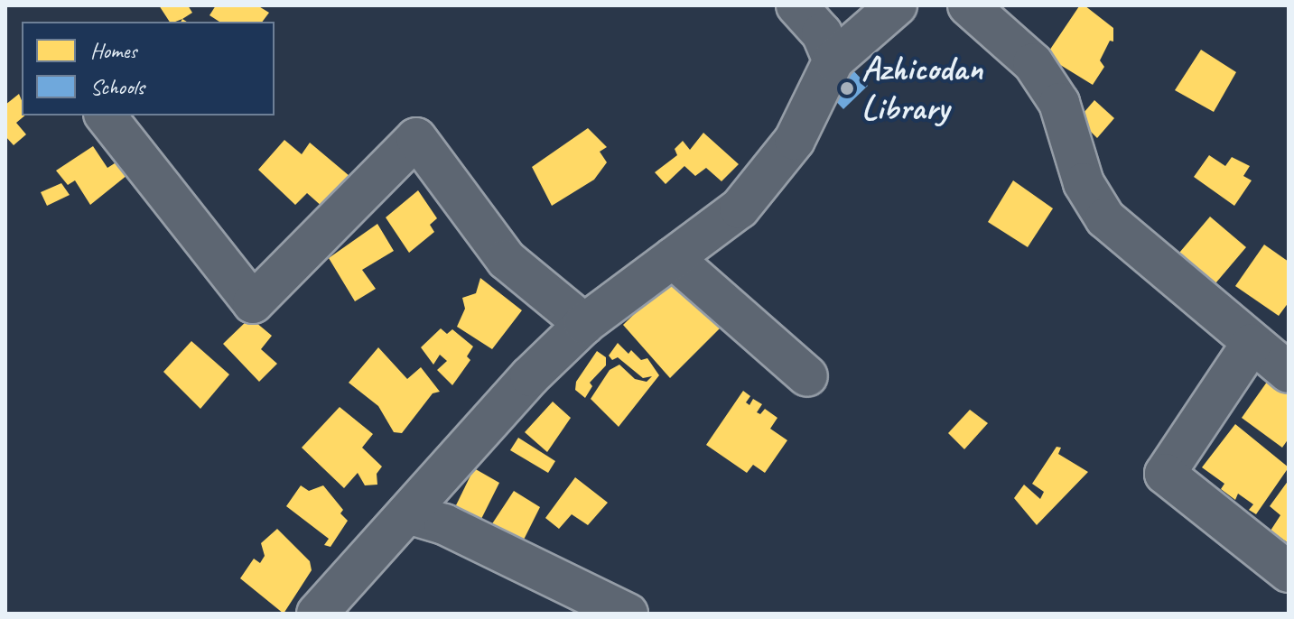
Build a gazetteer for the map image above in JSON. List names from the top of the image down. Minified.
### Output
{"places":["Azhicodan Library"],"legend":["Homes","Schools"]}
